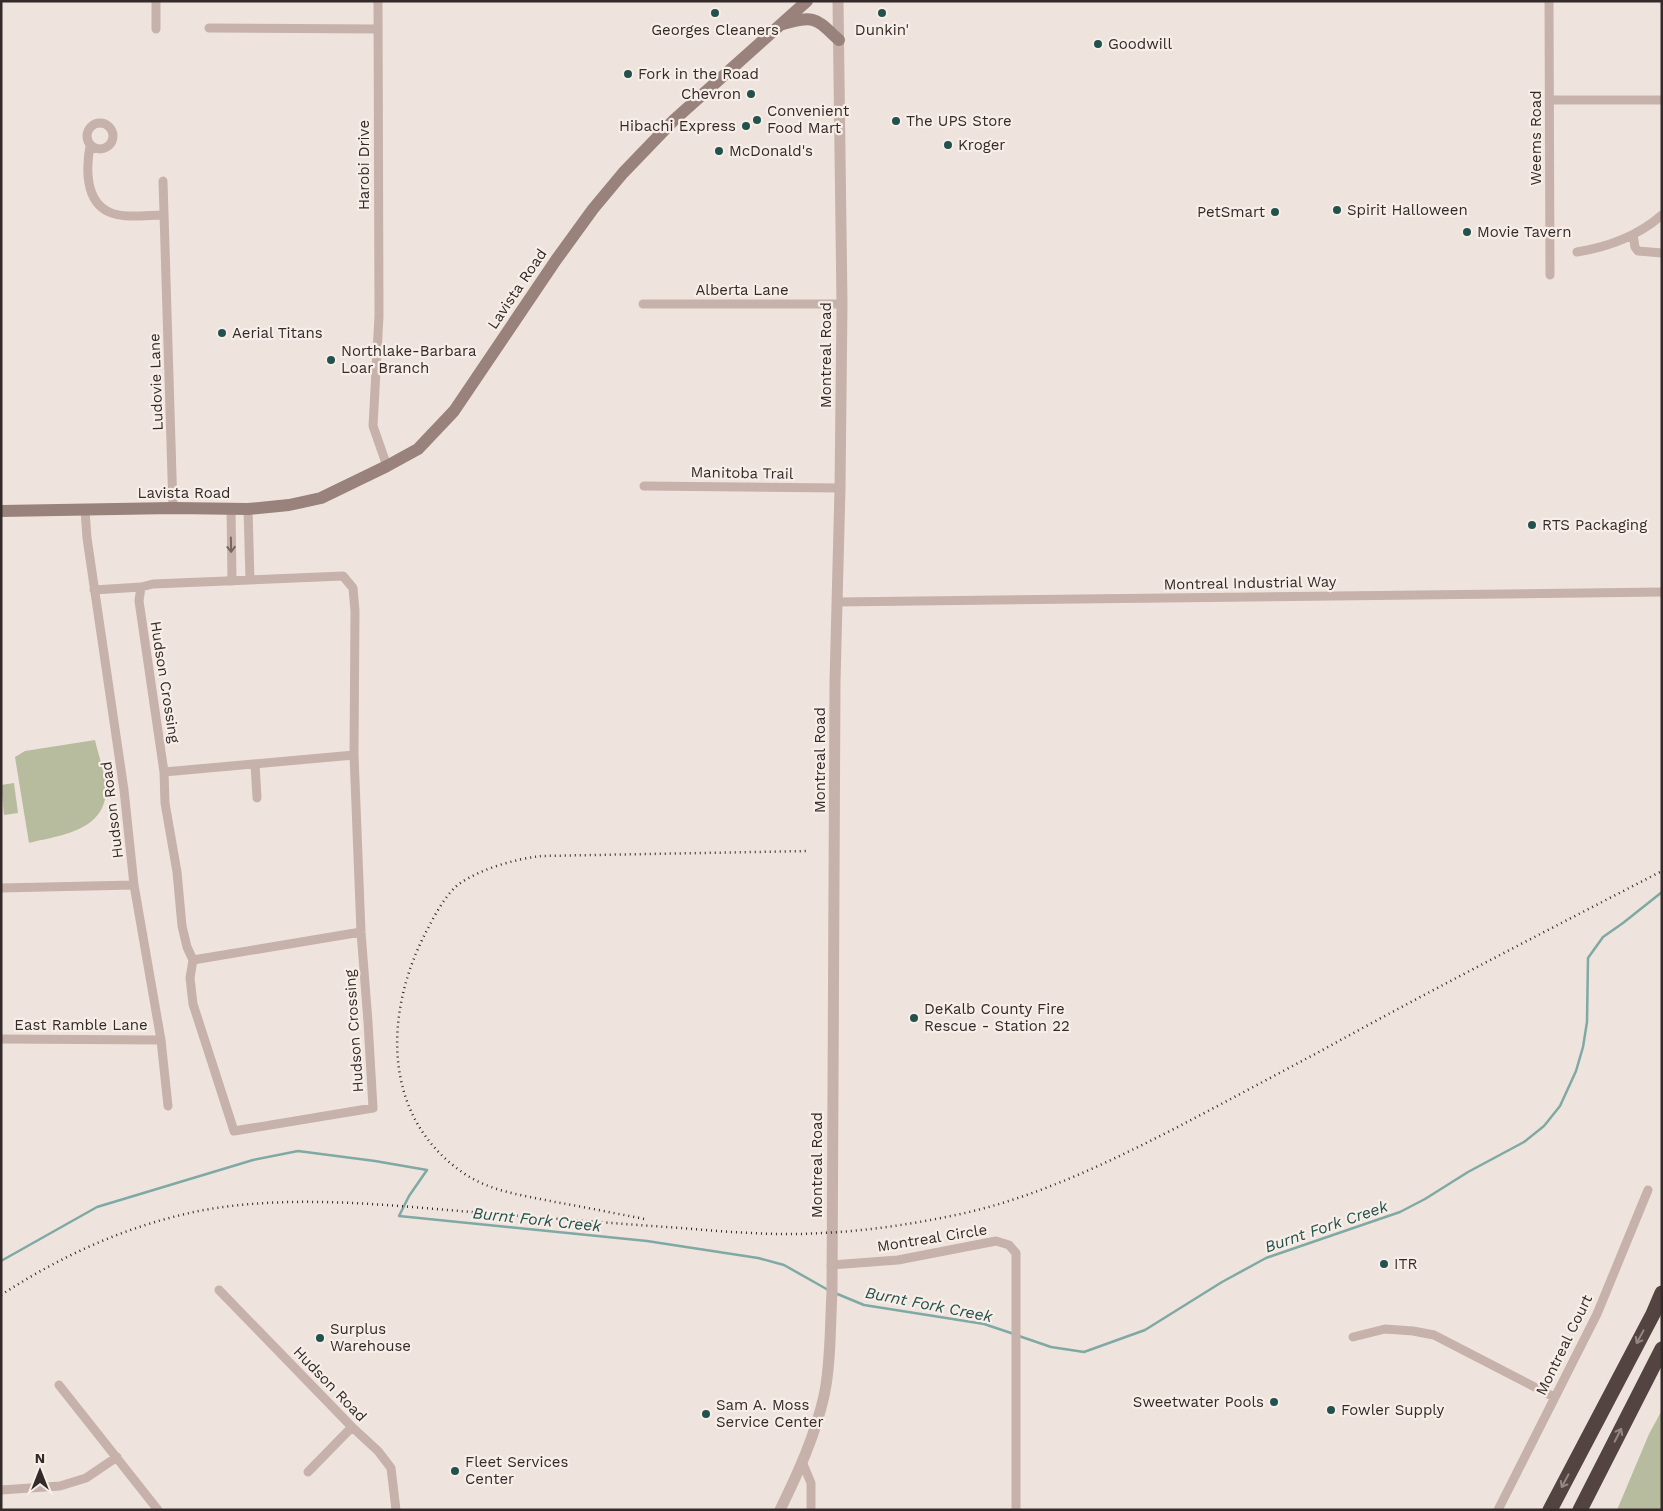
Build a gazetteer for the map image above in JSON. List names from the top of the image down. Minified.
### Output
{"streets":{"main road":["Lavista Road"],"street":["Weems Road","Harobi Drive","Alberta Lane","Montreal Road","Ludovie Lane","Manitoba Trail","Montreal Industrial Way","Hudson Crossing","Hudson Road","East Ramble Lane","Montreal Circle","Montreal Court"]},"crossings":[["Harobi Drive","Lavista Road"],["Lavista Road","Ludovie Lane"],["Lavista Road","Hudson Road"],["Alberta Lane","Montreal Road"],["Montreal Road","Manitoba Trail"],["Montreal Road","Montreal Industrial Way"],["Montreal Road","Montreal Circle"],["Hudson Crossing","Hudson Road"],["Hudson Road","East Ramble Lane"]],"water":["Burnt Fork Creek"],"places":["Georges Cleaners","Dunkin'","Goodwill","Fork in the Road","Chevron","Convenient Food Mart","The UPS Store","Hibachi Express","Kroger","McDonald's","Spirit Halloween","PetSmart","Movie Tavern","Aerial Titans","Northlake-Barbara Loar Branch","RTS Packaging","DeKalb County Fire Rescue - Station 22","ITR","Surplus Warehouse","Sweetwater Pools","Fowler Supply","Sam A. Moss Service Center","Fleet Services Center"],"north":"top"}
